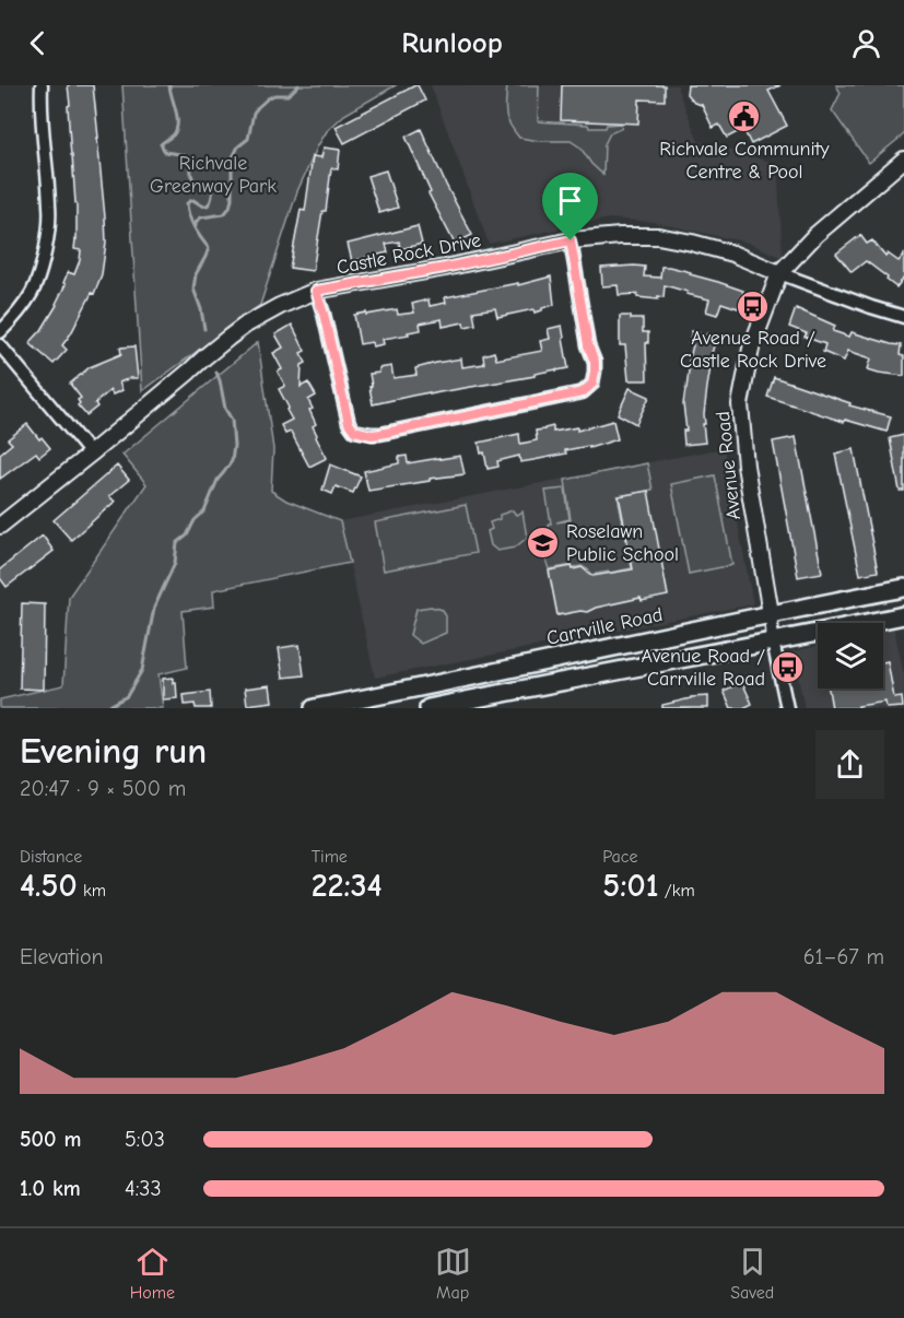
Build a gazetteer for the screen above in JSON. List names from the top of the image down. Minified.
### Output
{"streets":{"main road":["Carrville Road"],"street":["Castle Rock Drive","Avenue Road"]},"crossings":[["Castle Rock Drive","Avenue Road"],["Avenue Road","Carrville Road"]],"parks":["Richvale Greenway Park"],"places":{"public building":["Richvale Community Centre & Pool"],"bus stop":["Avenue Road / Castle Rock Drive","Avenue Road / Carrville Road"],"school or university":["Roselawn Public School"]},"page":{"header":"Runloop","heading":["Evening run","20:47 · 9 × 500 m"],"stats":[["Distance","4.50 km"],["Time","22:34"],["Pace","5:01 /km"]],"chart":["Elevation","61–67 m"],"list":[{"name":"500 m","note":"5:03"},{"name":"1.0 km","note":"4:33"}],"tabs":["Home","Map","Saved"]}}
